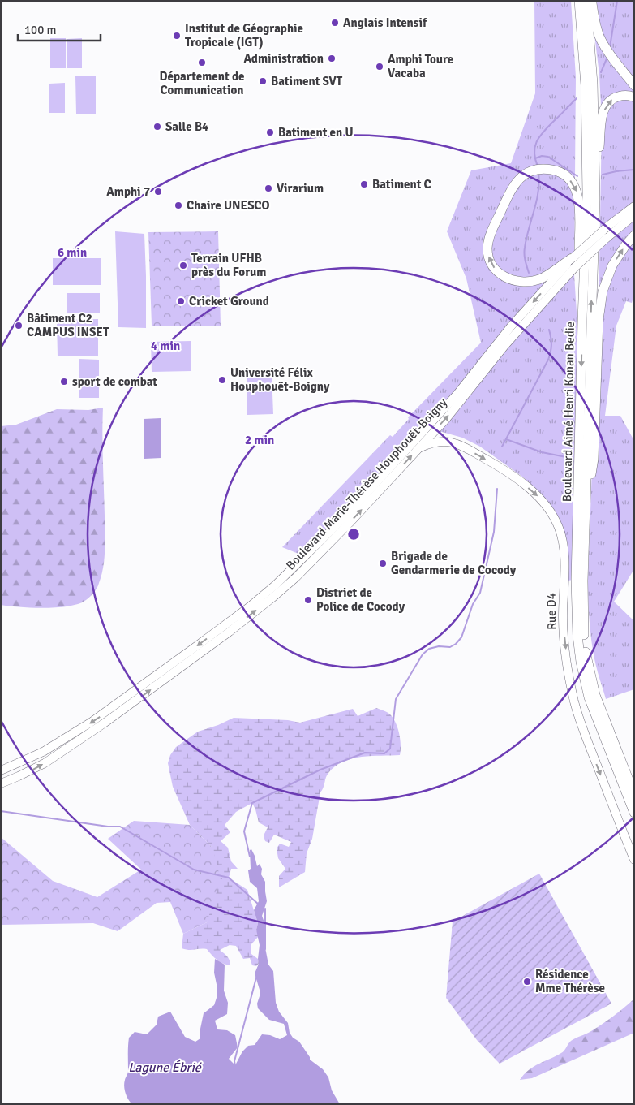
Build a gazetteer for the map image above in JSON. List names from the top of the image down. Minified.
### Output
{"streets":{"highway":["Boulevard Aimé Henri Konan Bedie"],"main road":["Boulevard Marie-Thérèse Houphouët-Boigny","Rue D4"]},"crossings":[["Boulevard Marie-Thérèse Houphouët-Boigny","Rue D4"]],"one_way":["Rue D4"],"water":["Lagune Ébrié"],"places":["Anglais Intensif","Institut de Géographie Tropicale (IGT)","Administration","Département de Communication","Amphi Toure Vacaba","Batiment SVT","Salle B4","Batiment en U","Batiment C","Virarium","Amphi 7","Chaire UNESCO","Terrain UFHB près du Forum","Cricket Ground","Bâtiment C2 CAMPUS INSET","Université Félix Houphouët-Boigny","sport de combat","Brigade de Gendarmerie de Cocody","District de Police de Cocody","Résidence Mme Thérèse"],"scale_bar":"100 m","rings":["6 min","4 min","2 min"]}
